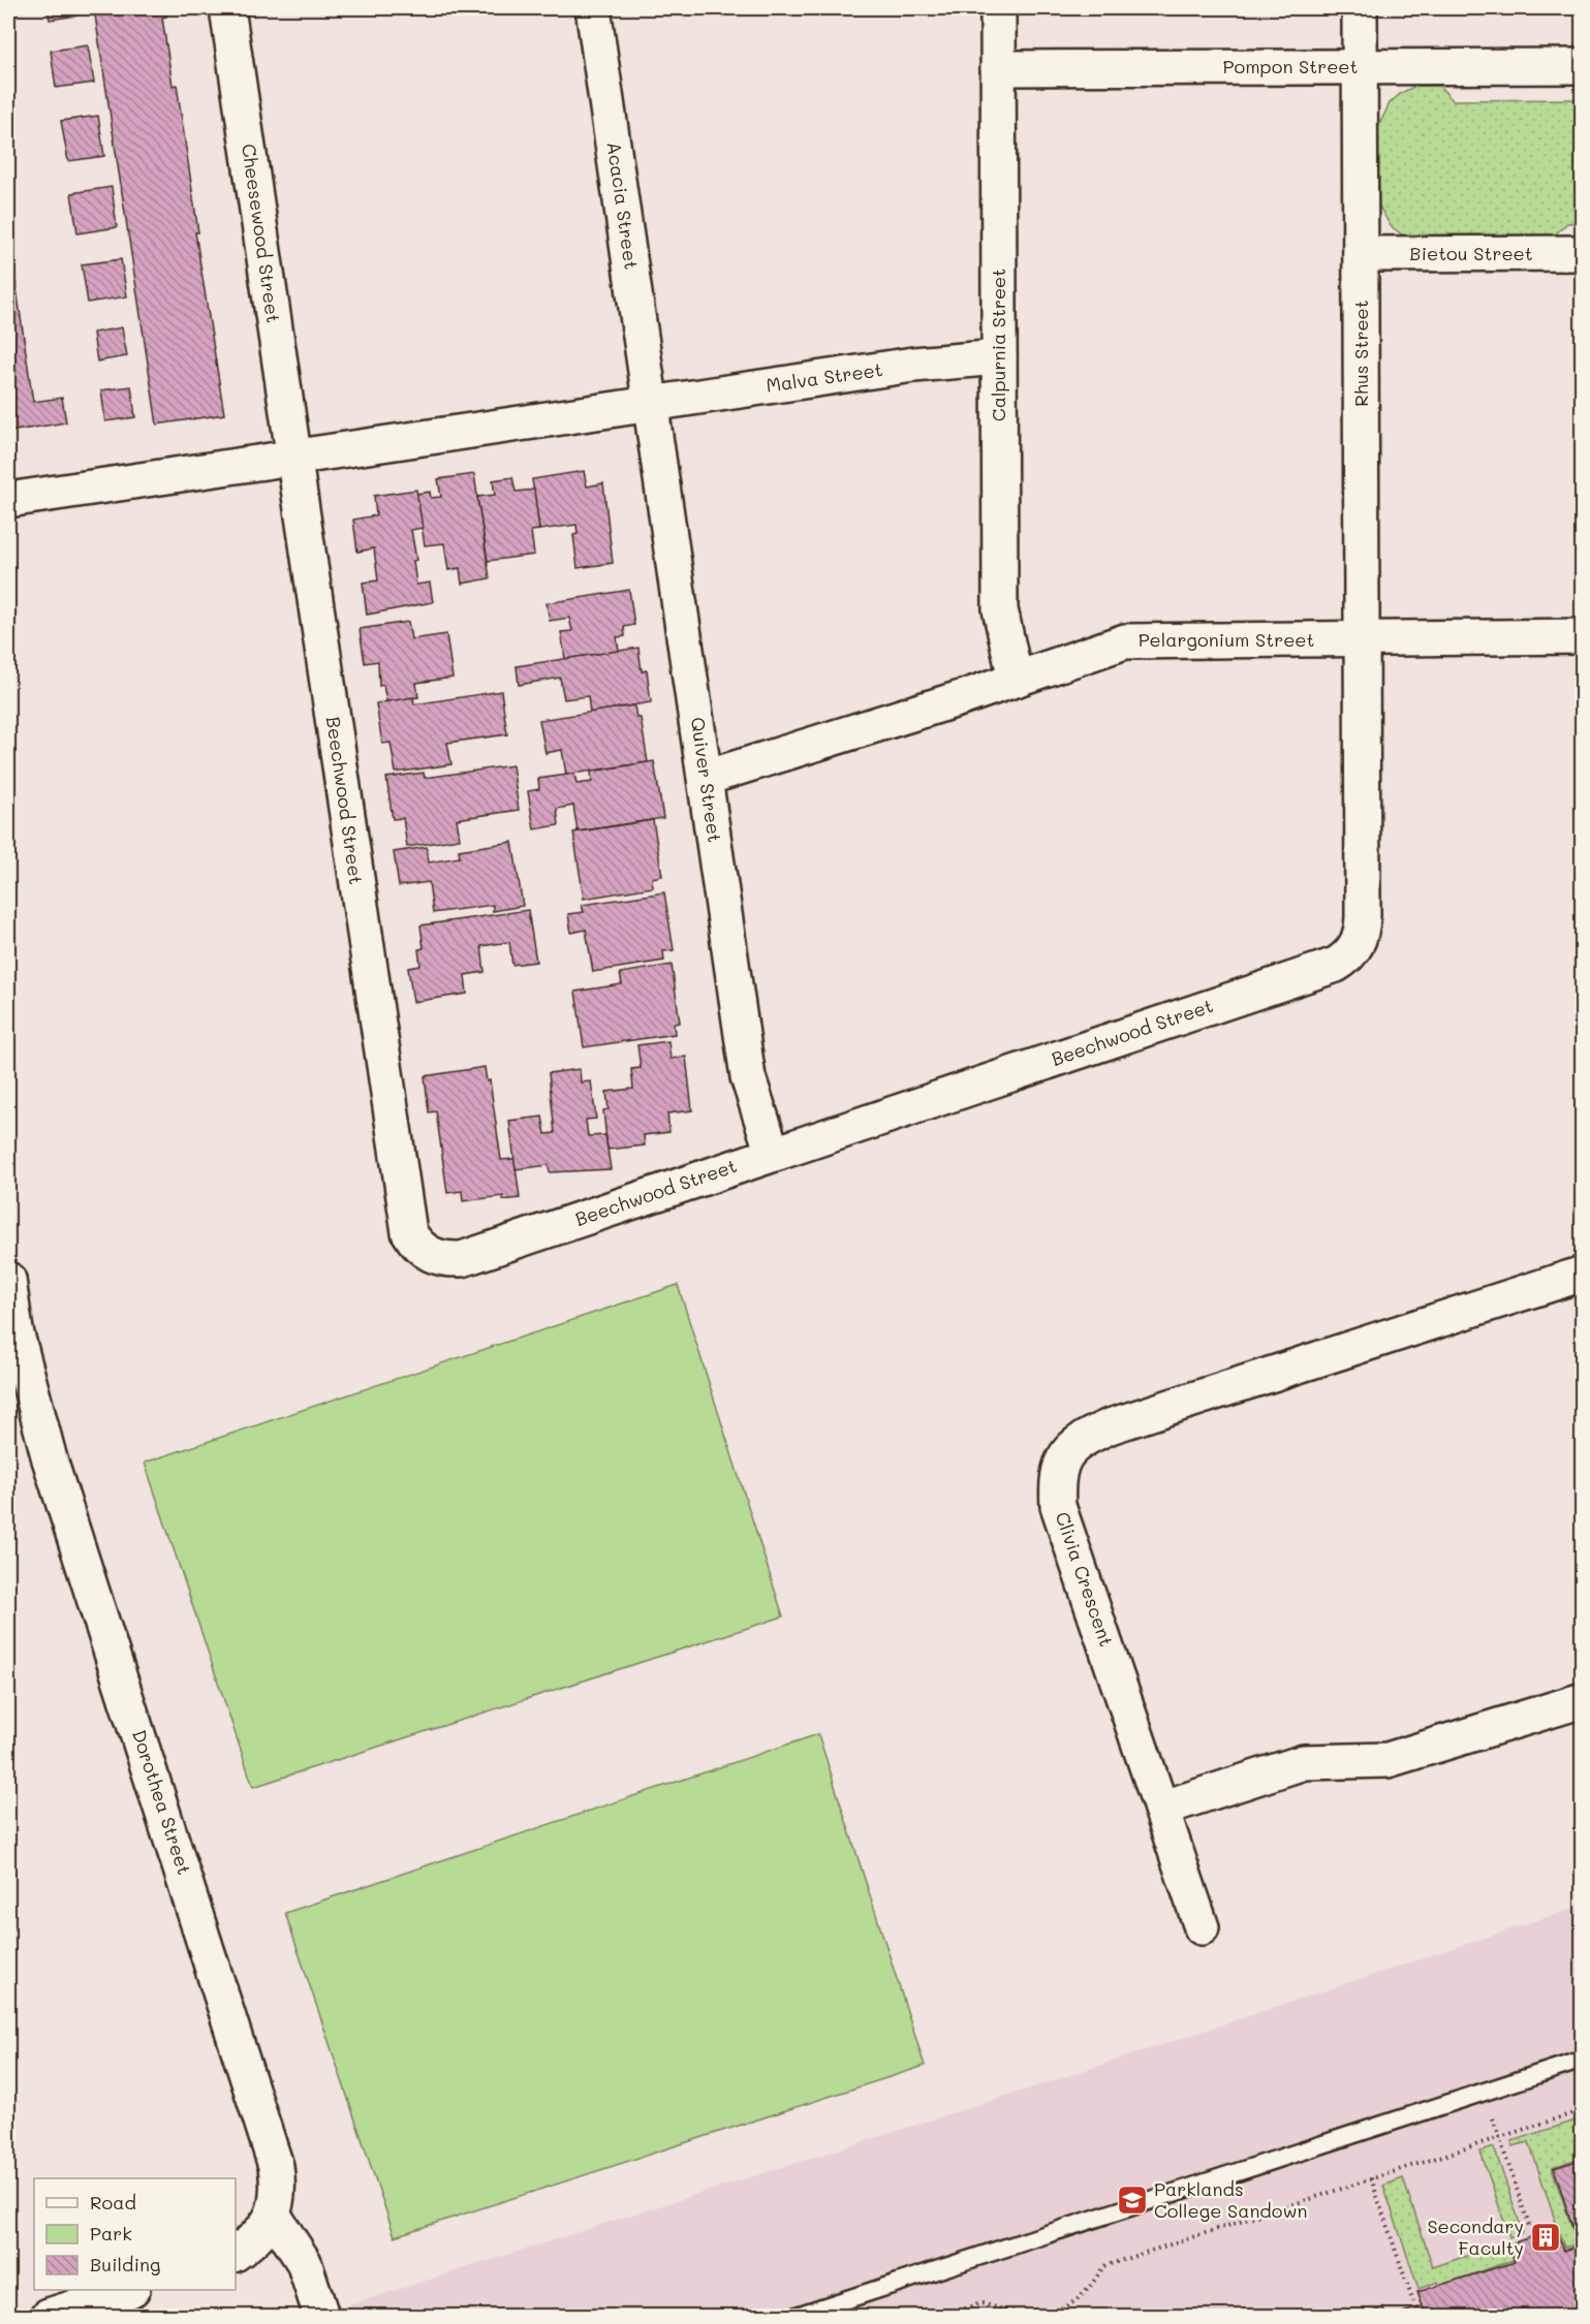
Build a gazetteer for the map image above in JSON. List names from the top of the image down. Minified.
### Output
{"streets":{"street":["Pompon Street","Acacia Street","Cheesewood Street","Bietou Street","Calpurnia Street","Rhus Street","Malva Street","Pelargonium Street","Quiver Street","Beechwood Street","Clivia Crescent","Dorothea Street"]},"crossings":[["Pompon Street","Calpurnia Street"],["Pompon Street","Rhus Street"],["Acacia Street","Malva Street"],["Acacia Street","Quiver Street"],["Cheesewood Street","Malva Street"],["Cheesewood Street","Beechwood Street"],["Bietou Street","Rhus Street"],["Calpurnia Street","Malva Street"],["Calpurnia Street","Pelargonium Street"],["Rhus Street","Pelargonium Street"],["Rhus Street","Beechwood Street"],["Malva Street","Quiver Street"],["Malva Street","Beechwood Street"],["Pelargonium Street","Quiver Street"],["Pelargonium Street","Beechwood Street"],["Quiver Street","Beechwood Street"]],"places":{"school or university":["Parklands College Sandown"],"building":["Secondary Faculty"]},"legend":["Road","Park","Building"]}
